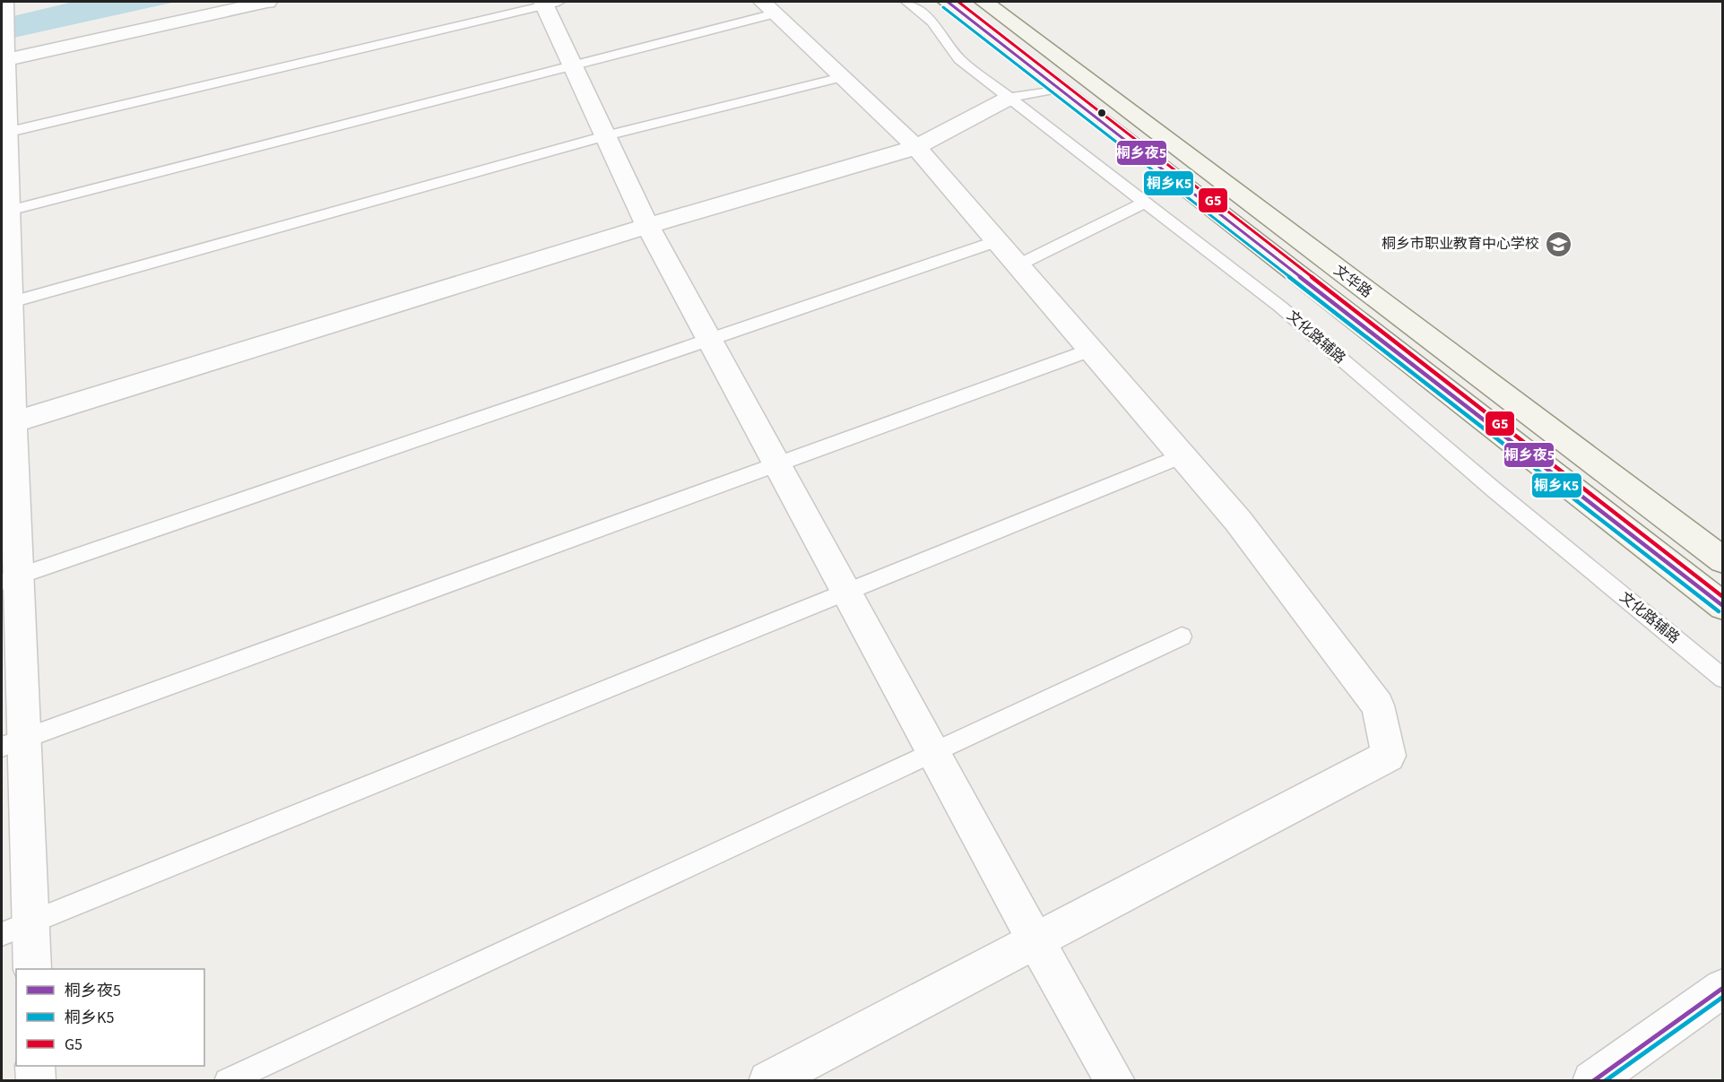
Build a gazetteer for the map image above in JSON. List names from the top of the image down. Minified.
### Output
{"streets":{"main road":["文华路"],"lane":["文化路辅路"]},"places":{"school or university":["桐乡市职业教育中心学校"]},"lines":["transit line 桐乡夜5","transit line G5","transit line 桐乡K5"],"legend":["桐乡夜5","桐乡K5","G5"]}
